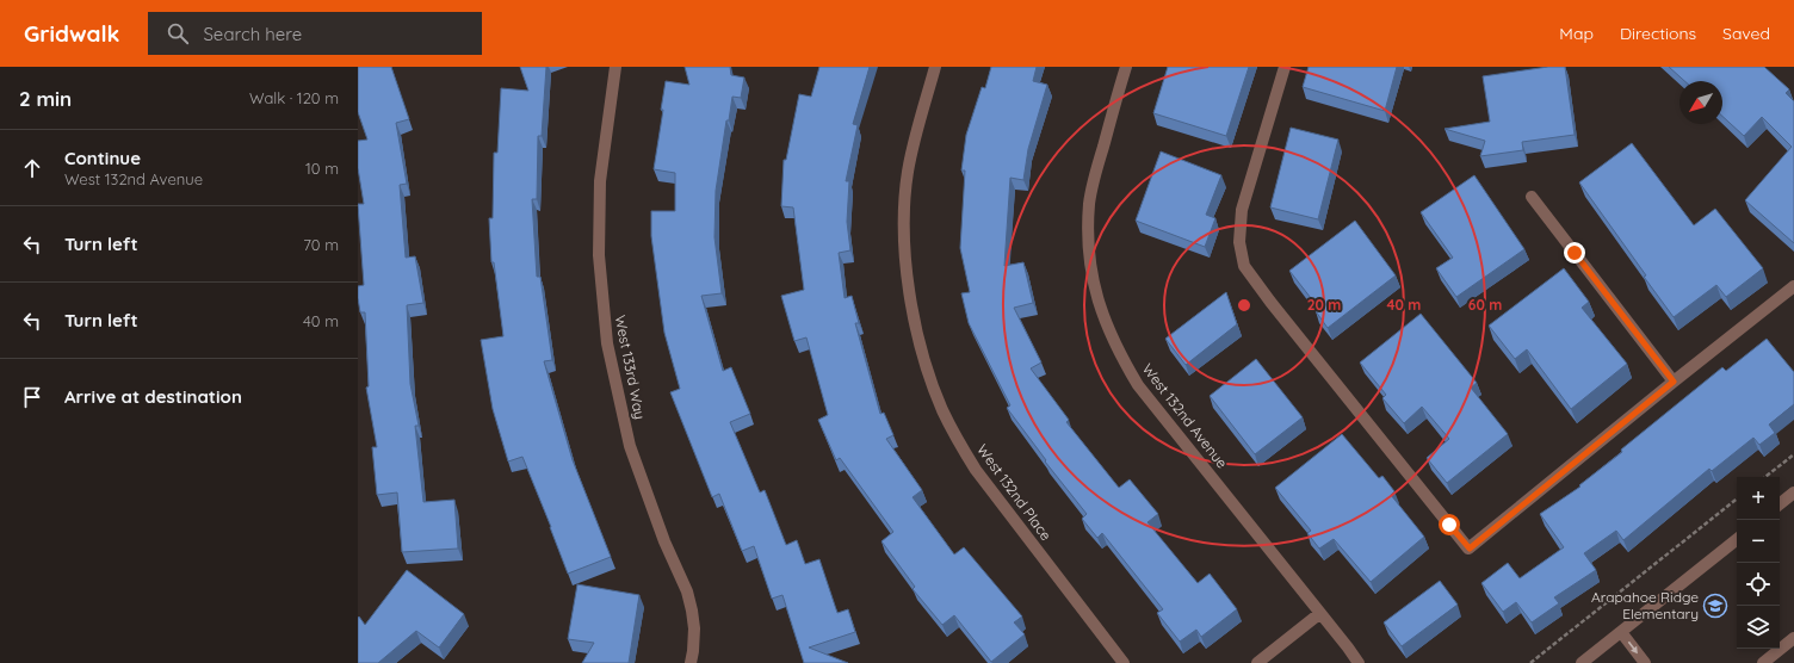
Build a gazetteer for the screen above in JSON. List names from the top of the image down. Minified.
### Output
{"streets":{"street":["West 133rd Way","West 132nd Avenue","West 132nd Place"]},"places":{"school or university":["Arapahoe Ridge Elementary"]},"north":"bottom left","page":{"header":"Gridwalk","search":"Search here","nav":["Map","Directions","Saved"],"heading":["2 min","Walk · 120 m"],"list":[["Continue","West 132nd Avenue","10 m"],["Turn left","70 m"],["Turn left","40 m"],"Arrive at destination"],"map_buttons":["+","−"]},"rings":["20 m","40 m","60 m"]}
